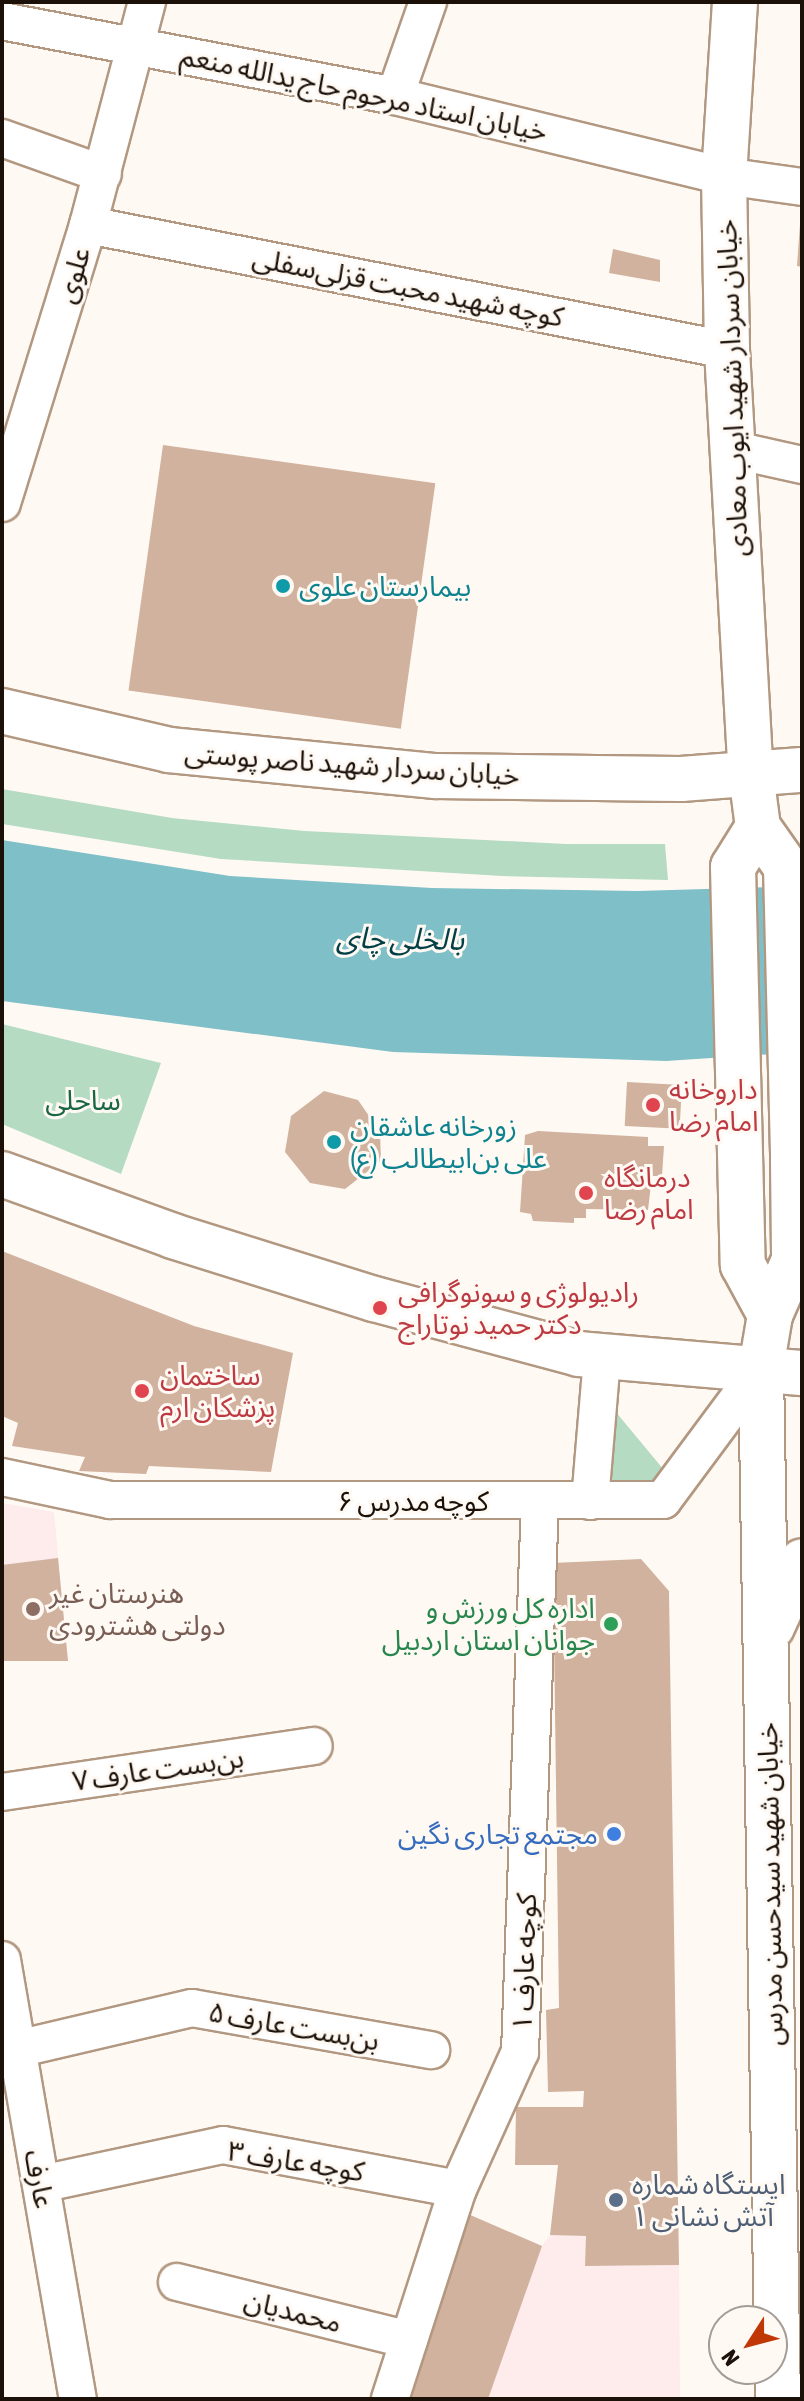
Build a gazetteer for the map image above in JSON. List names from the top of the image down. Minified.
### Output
{"streets":{"main road":["خیابان سردار شهید ایوب معادی","خیابان سردار شهید ناصر پوستی","خیابان شهید سیدحسن مدرس"],"street":["خیابان استاد مرحوم حاج یدالله منعم","علوی","کوچه شهید محبت قزلی‌سفلی","کوچه مدرس ۶","بن‌بست عارف ۷","کوچه عارف ۱","بن‌بست عارف ۵","کوچه عارف ۳","عارف","محمدیان"]},"crossings":[["خیابان استاد مرحوم حاج یدالله منعم","علوی"],["خیابان استاد مرحوم حاج یدالله منعم","خیابان سردار شهید ایوب معادی"],["علوی","کوچه شهید محبت قزلی‌سفلی"],["کوچه شهید محبت قزلی‌سفلی","خیابان سردار شهید ایوب معادی"],["خیابان سردار شهید ایوب معادی","خیابان سردار شهید ناصر پوستی"],["خیابان سردار شهید ایوب معادی","خیابان شهید سیدحسن مدرس"],["کوچه مدرس ۶","خیابان شهید سیدحسن مدرس"],["کوچه مدرس ۶","کوچه عارف ۱"],["کوچه عارف ۱","کوچه عارف ۳"],["کوچه عارف ۱","محمدیان"],["بن‌بست عارف ۵","عارف"],["کوچه عارف ۳","عارف"]],"water":["بالخلی چای"],"parks":["ساحلی"],"places":["بیمارستان علوی","داروخانه امام رضا","زورخانه عاشقان علی بن‌ابیطالب (ع)","درمانگاه امام رضا","رادیولوژی و سونوگرافی دکتر حمید نوتاراج","ساختمان پزشکان ارم","هنرستان غیر دولتی هشترودی","اداره کل ورزش و جوانان استان اردبیل","مجتمع تجاری نگین","ایستگاه شماره ۱ آتش نشانی"],"north":"bottom left"}
